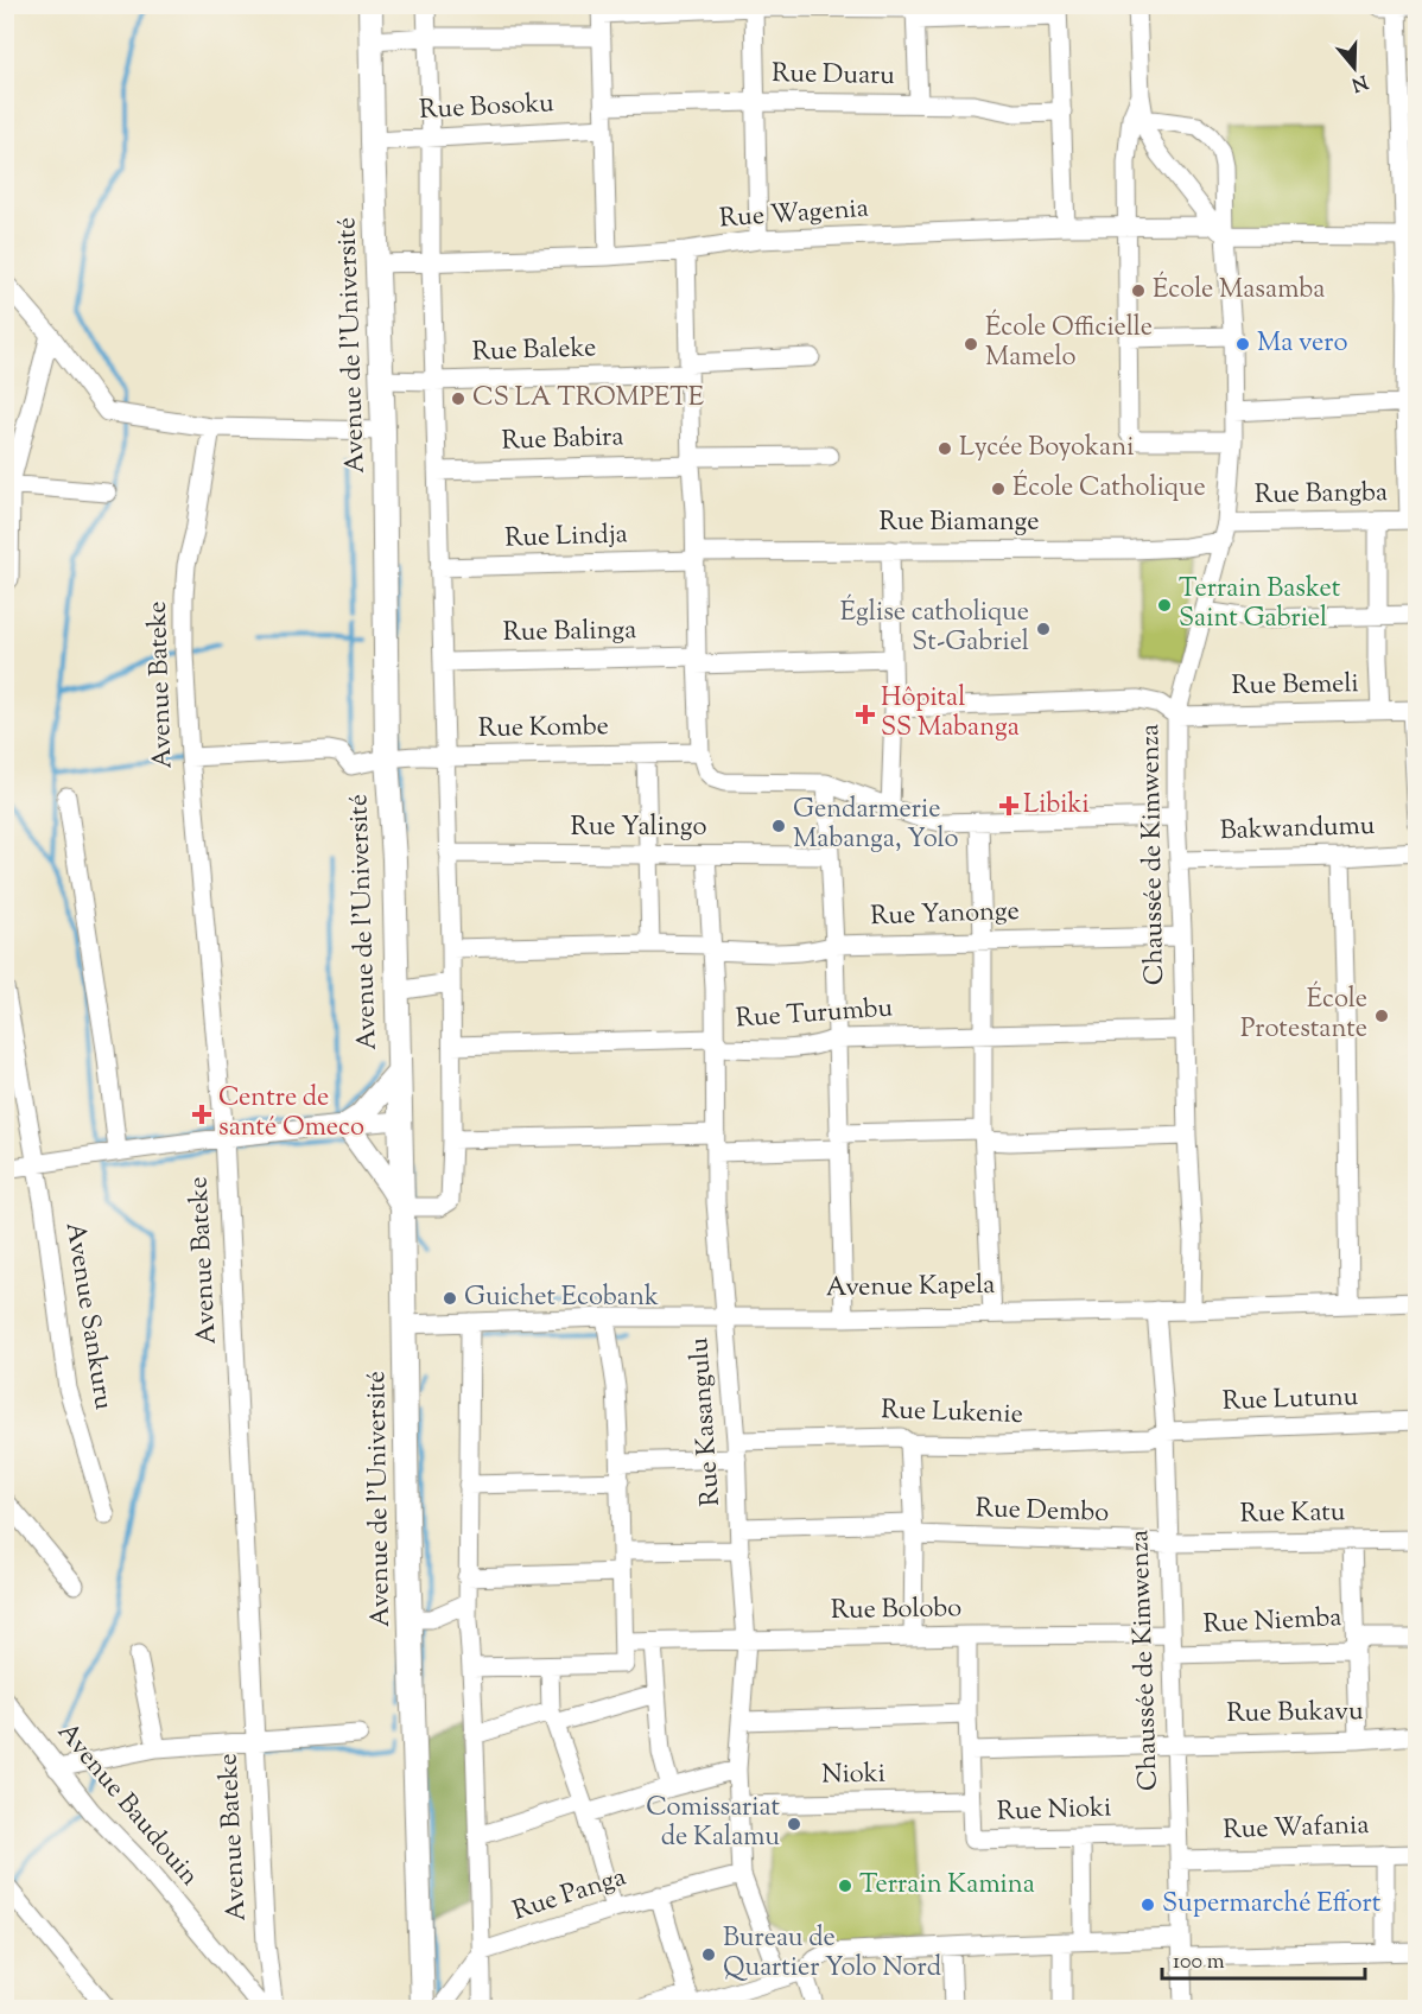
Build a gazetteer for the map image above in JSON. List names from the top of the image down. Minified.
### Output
{"streets":{"main road":["Avenue de l’Université"],"street":["Rue Duaru","Rue Bosoku","Rue Wagenia","Rue Baleke","Rue Babira","Rue Bangba","Rue Biamange","Rue Lindja","Rue Balinga","Avenue Bateke","Rue Bemeli","Rue Kombe","Rue Yalingo","Bakwandumu","Chaussée de Kimwenza","Rue Yanonge","Rue Turumbu","Avenue Kapela","Avenue Sankuru","Rue Lutunu","Rue Lukenie","Rue Kasangulu","Rue Dembo","Rue Katu","Rue Bolobo","Rue Niemba","Rue Bukavu","Nioki","Avenue Baudouin","Rue Nioki","Rue Wafania","Rue Panga"]},"crossings":[["Rue Bosoku","Avenue de l’Université"],["Rue Wagenia","Avenue de l’Université"],["Rue Wagenia","Chaussée de Kimwenza"],["Avenue de l’Université","Rue Baleke"],["Avenue de l’Université","Rue Kombe"],["Avenue de l’Université","Avenue Kapela"],["Rue Bangba","Rue Biamange"],["Rue Bangba","Chaussée de Kimwenza"],["Rue Biamange","Rue Lindja"],["Rue Biamange","Chaussée de Kimwenza"],["Avenue Bateke","Rue Kombe"],["Rue Bemeli","Chaussée de Kimwenza"],["Rue Yalingo","Rue Kasangulu"],["Bakwandumu","Chaussée de Kimwenza"],["Chaussée de Kimwenza","Rue Yanonge"],["Chaussée de Kimwenza","Rue Turumbu"],["Chaussée de Kimwenza","Avenue Kapela"],["Chaussée de Kimwenza","Rue Lutunu"],["Chaussée de Kimwenza","Rue Lukenie"],["Chaussée de Kimwenza","Rue Dembo"],["Chaussée de Kimwenza","Rue Katu"],["Chaussée de Kimwenza","Rue Bolobo"],["Chaussée de Kimwenza","Rue Niemba"],["Chaussée de Kimwenza","Rue Bukavu"],["Chaussée de Kimwenza","Rue Nioki"],["Chaussée de Kimwenza","Rue Wafania"],["Rue Yanonge","Rue Kasangulu"],["Rue Turumbu","Rue Kasangulu"],["Avenue Kapela","Rue Kasangulu"],["Rue Lutunu","Rue Lukenie"],["Rue Lukenie","Rue Kasangulu"],["Rue Kasangulu","Rue Dembo"],["Rue Kasangulu","Rue Bolobo"],["Rue Kasangulu","Nioki"],["Rue Kasangulu","Rue Panga"],["Rue Dembo","Rue Katu"],["Nioki","Rue Nioki"]],"places":{"other":["École Masamba","École Officielle Mamelo","Ma vero","CS LA TROMPETE","Lycée Boyokani","École Catholique","Terrain Basket Saint Gabriel","Église catholique St-Gabriel","Gendarmerie Mabanga, Yolo","École Protestante","Guichet Ecobank","Comissariat de Kalamu","Terrain Kamina","Supermarché Effort","Bureau de Quartier Yolo Nord"],"health":["Hôpital SS Mabanga","Libiki","Centre de santé Omeco"]},"scale_bar":"100 m","north":"bottom"}
